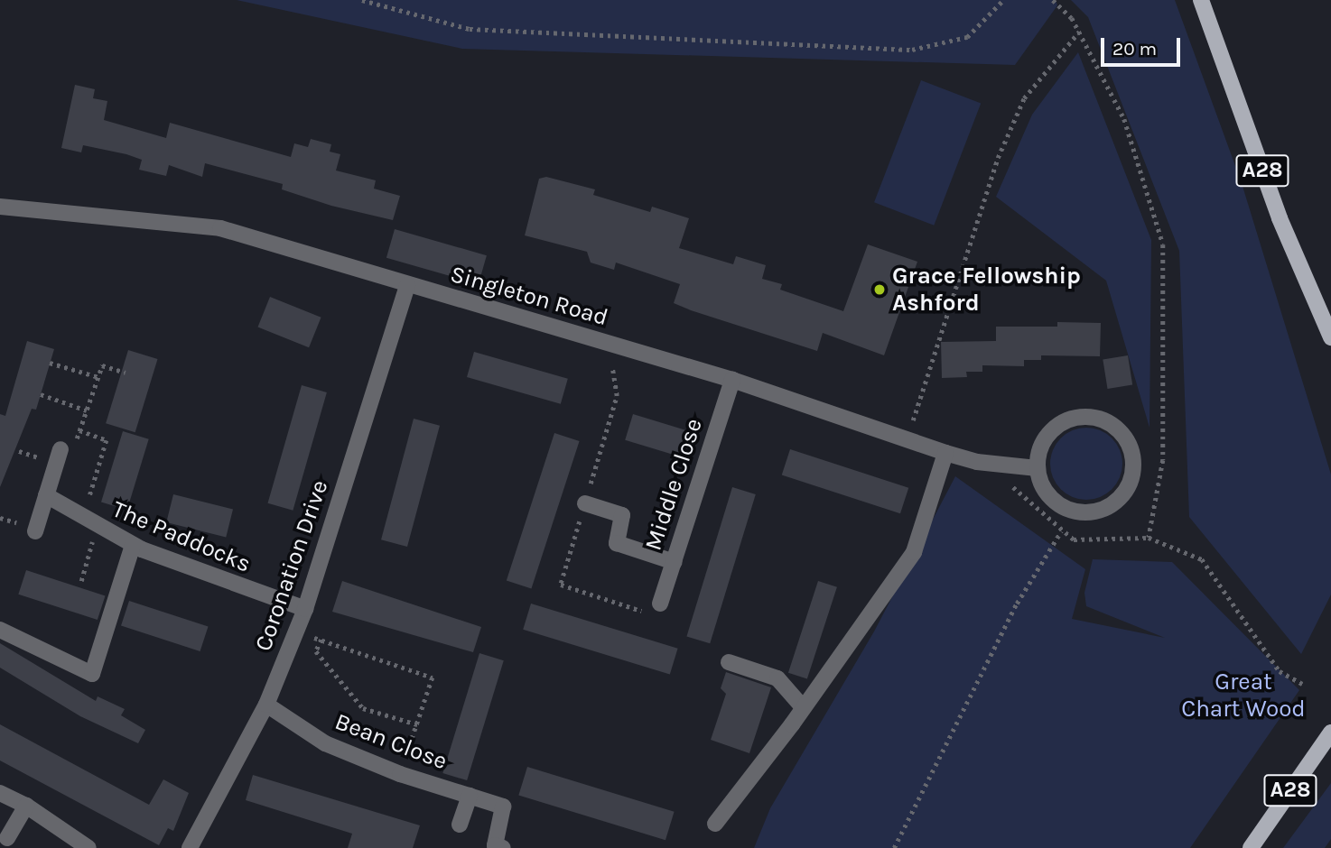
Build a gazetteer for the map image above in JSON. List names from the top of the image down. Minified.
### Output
{"streets":{"main road":["A28"],"street":["Singleton Road","Middle Close","The Paddocks","Coronation Drive","Bean Close"]},"crossings":[["Singleton Road","Middle Close"],["Singleton Road","Coronation Drive"],["The Paddocks","Coronation Drive"],["Coronation Drive","Bean Close"]],"parks":["Great Chart Wood"],"places":["Grace Fellowship Ashford"],"scale_bar":"20 m"}
